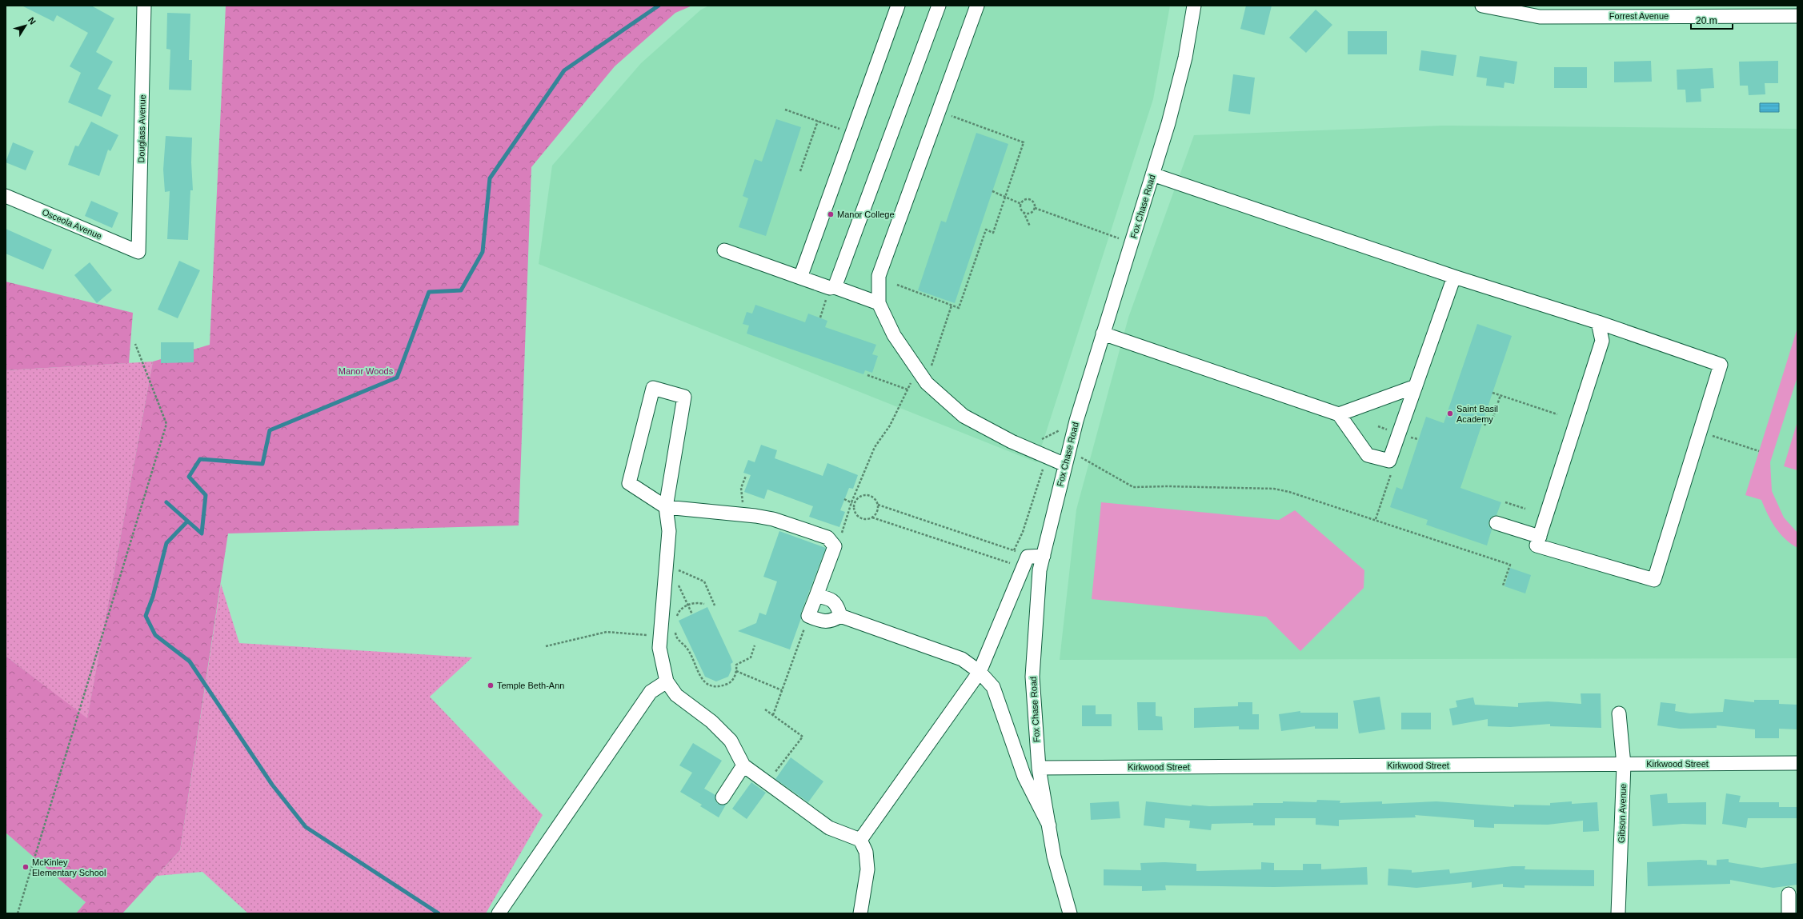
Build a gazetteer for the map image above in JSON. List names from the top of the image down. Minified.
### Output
{"streets":{"street":["Forrest Avenue","Douglass Avenue","Fox Chase Road","Osceola Avenue","Kirkwood Street","Gibson Avenue"]},"crossings":[["Douglass Avenue","Osceola Avenue"],["Fox Chase Road","Kirkwood Street"],["Kirkwood Street","Gibson Avenue"]],"parks":["Manor Woods"],"places":["Manor College","Saint Basil Academy","Temple Beth-Ann","McKinley Elementary School"],"scale_bar":"20 m","north":"top right"}
